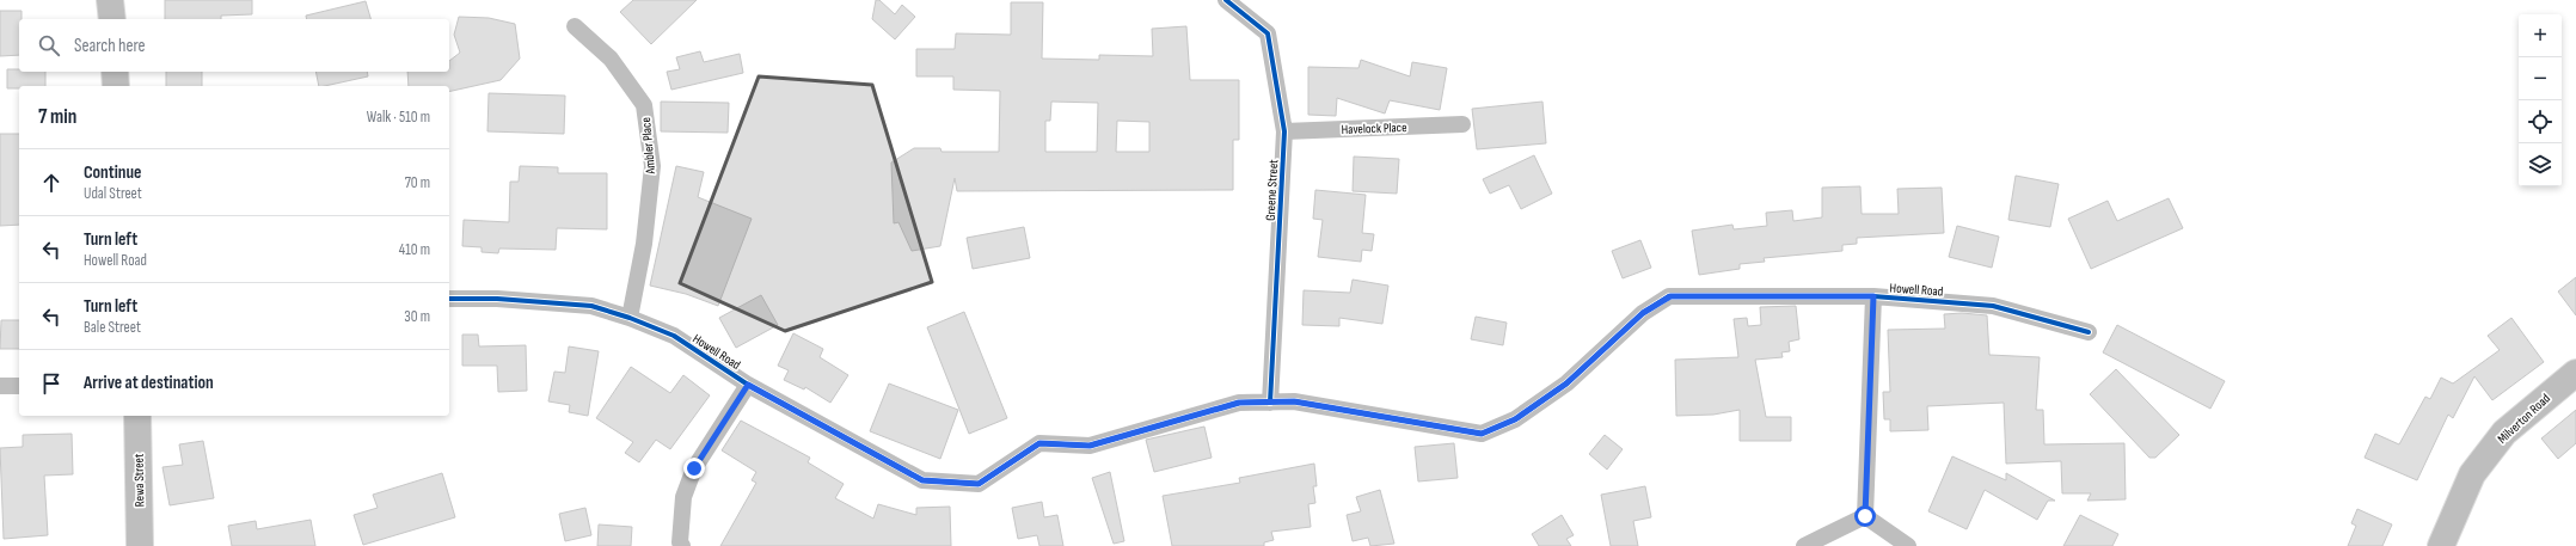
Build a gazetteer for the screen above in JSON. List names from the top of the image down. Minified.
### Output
{"streets":{"main road":["Milverton Road","Rewa Street"],"street":["Havelock Place","Ambler Place","Greene Street","Howell Road"]},"crossings":[["Havelock Place","Greene Street"],["Ambler Place","Howell Road"],["Greene Street","Howell Road"]],"page":{"map_buttons":["+","−"],"search":"Search here","heading":["7 min","Walk · 510 m"],"list":[["Continue","Udal Street","70 m"],["Turn left","Howell Road","410 m"],["Turn left","Bale Street","30 m"],"Arrive at destination"]}}
